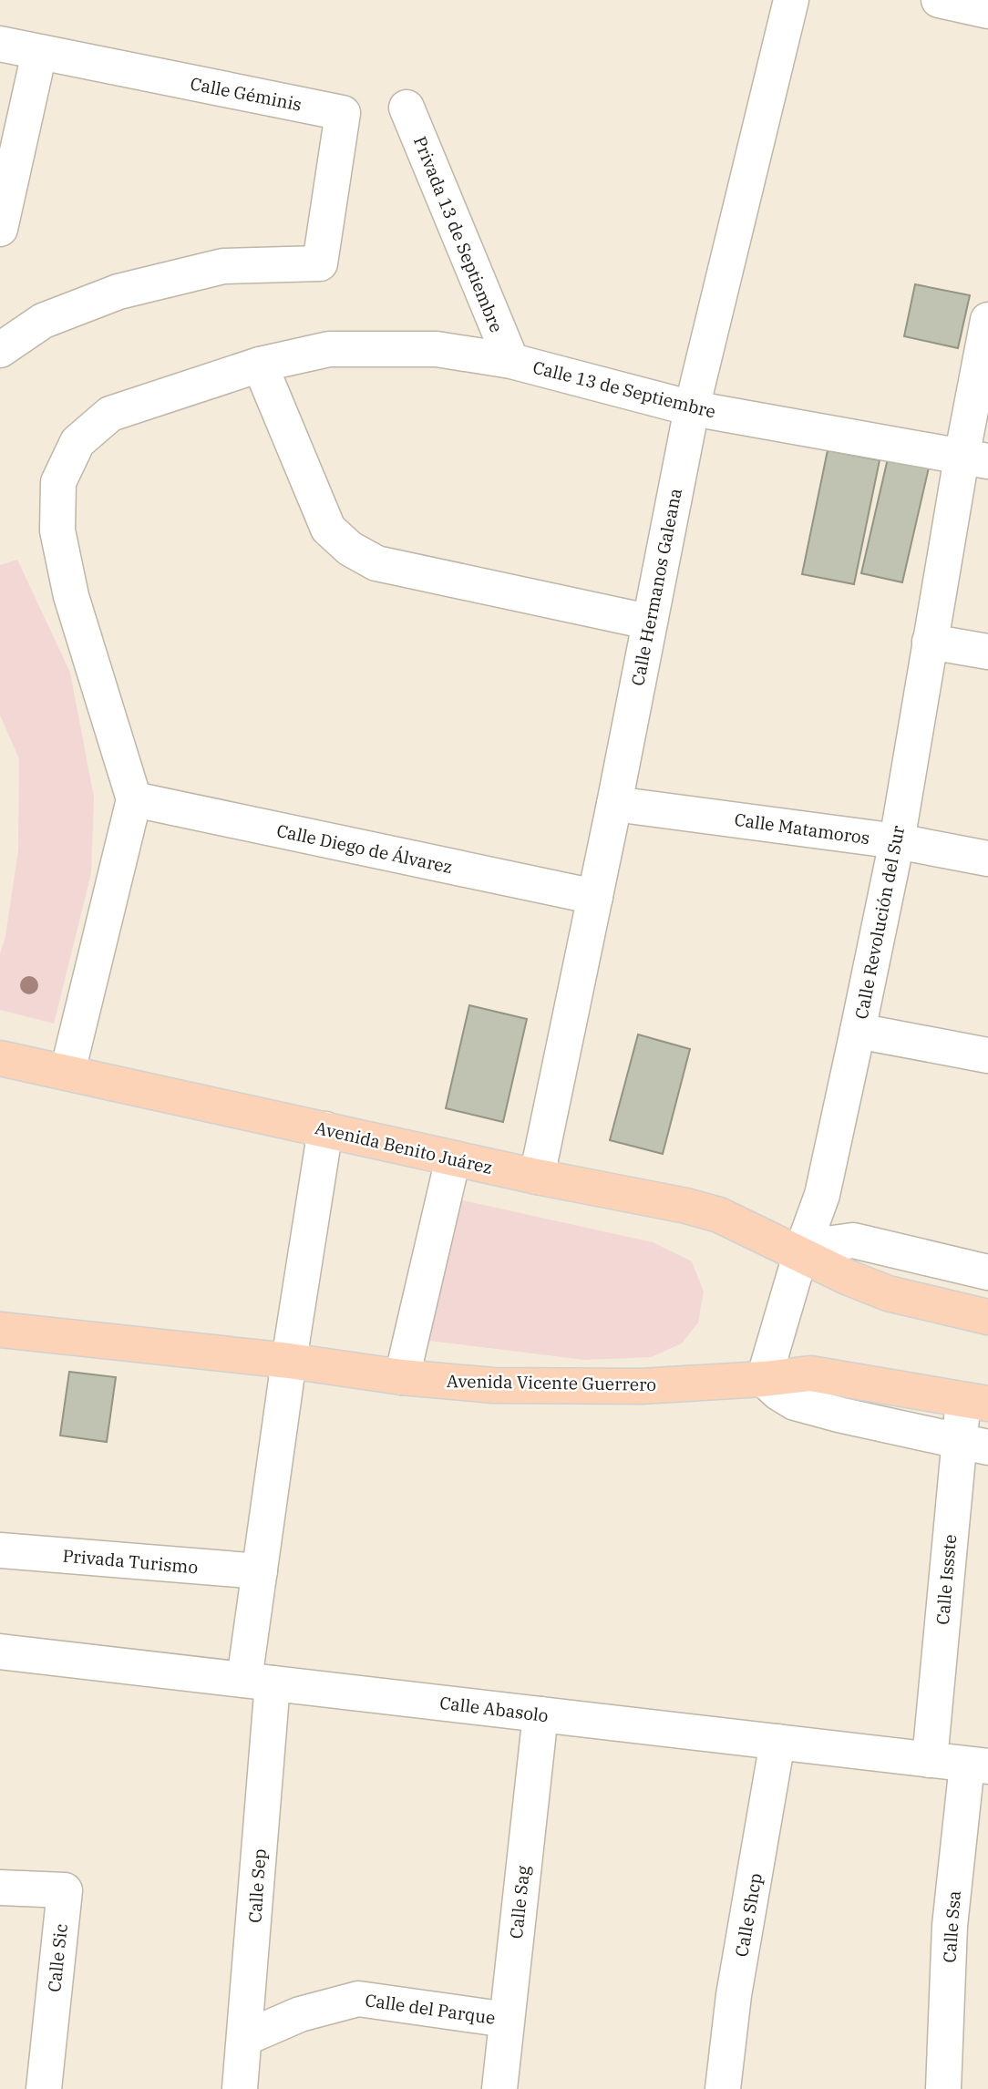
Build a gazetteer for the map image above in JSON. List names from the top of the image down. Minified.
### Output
{"streets":{"main road":["Avenida Benito Juárez","Avenida Vicente Guerrero"],"street":["Calle Géminis","Privada 13 de Septiembre","Calle 13 de Septiembre","Calle Hermanos Galeana","Calle Matamoros","Calle Diego de Álvarez","Calle Revolución del Sur","Privada Turismo","Calle Issste","Calle Abasolo","Calle Sep","Calle Sag","Calle Shcp","Calle Ssa","Calle Sic","Calle del Parque"]},"crossings":[["Privada 13 de Septiembre","Calle 13 de Septiembre"],["Calle 13 de Septiembre","Calle Hermanos Galeana"],["Calle 13 de Septiembre","Calle Diego de Álvarez"],["Calle 13 de Septiembre","Calle Revolución del Sur"],["Calle Hermanos Galeana","Calle Matamoros"],["Calle Hermanos Galeana","Calle Diego de Álvarez"],["Calle Hermanos Galeana","Avenida Benito Juárez"],["Calle Matamoros","Calle Revolución del Sur"],["Calle Revolución del Sur","Avenida Benito Juárez"],["Calle Revolución del Sur","Avenida Vicente Guerrero"],["Avenida Benito Juárez","Calle Sep"],["Avenida Vicente Guerrero","Calle Issste"],["Avenida Vicente Guerrero","Calle Sep"],["Privada Turismo","Calle Sep"],["Calle Issste","Calle Abasolo"],["Calle Abasolo","Calle Sep"],["Calle Abasolo","Calle Sag"],["Calle Abasolo","Calle Shcp"],["Calle Abasolo","Calle Ssa"],["Calle Sep","Calle del Parque"],["Calle Sag","Calle del Parque"]]}
